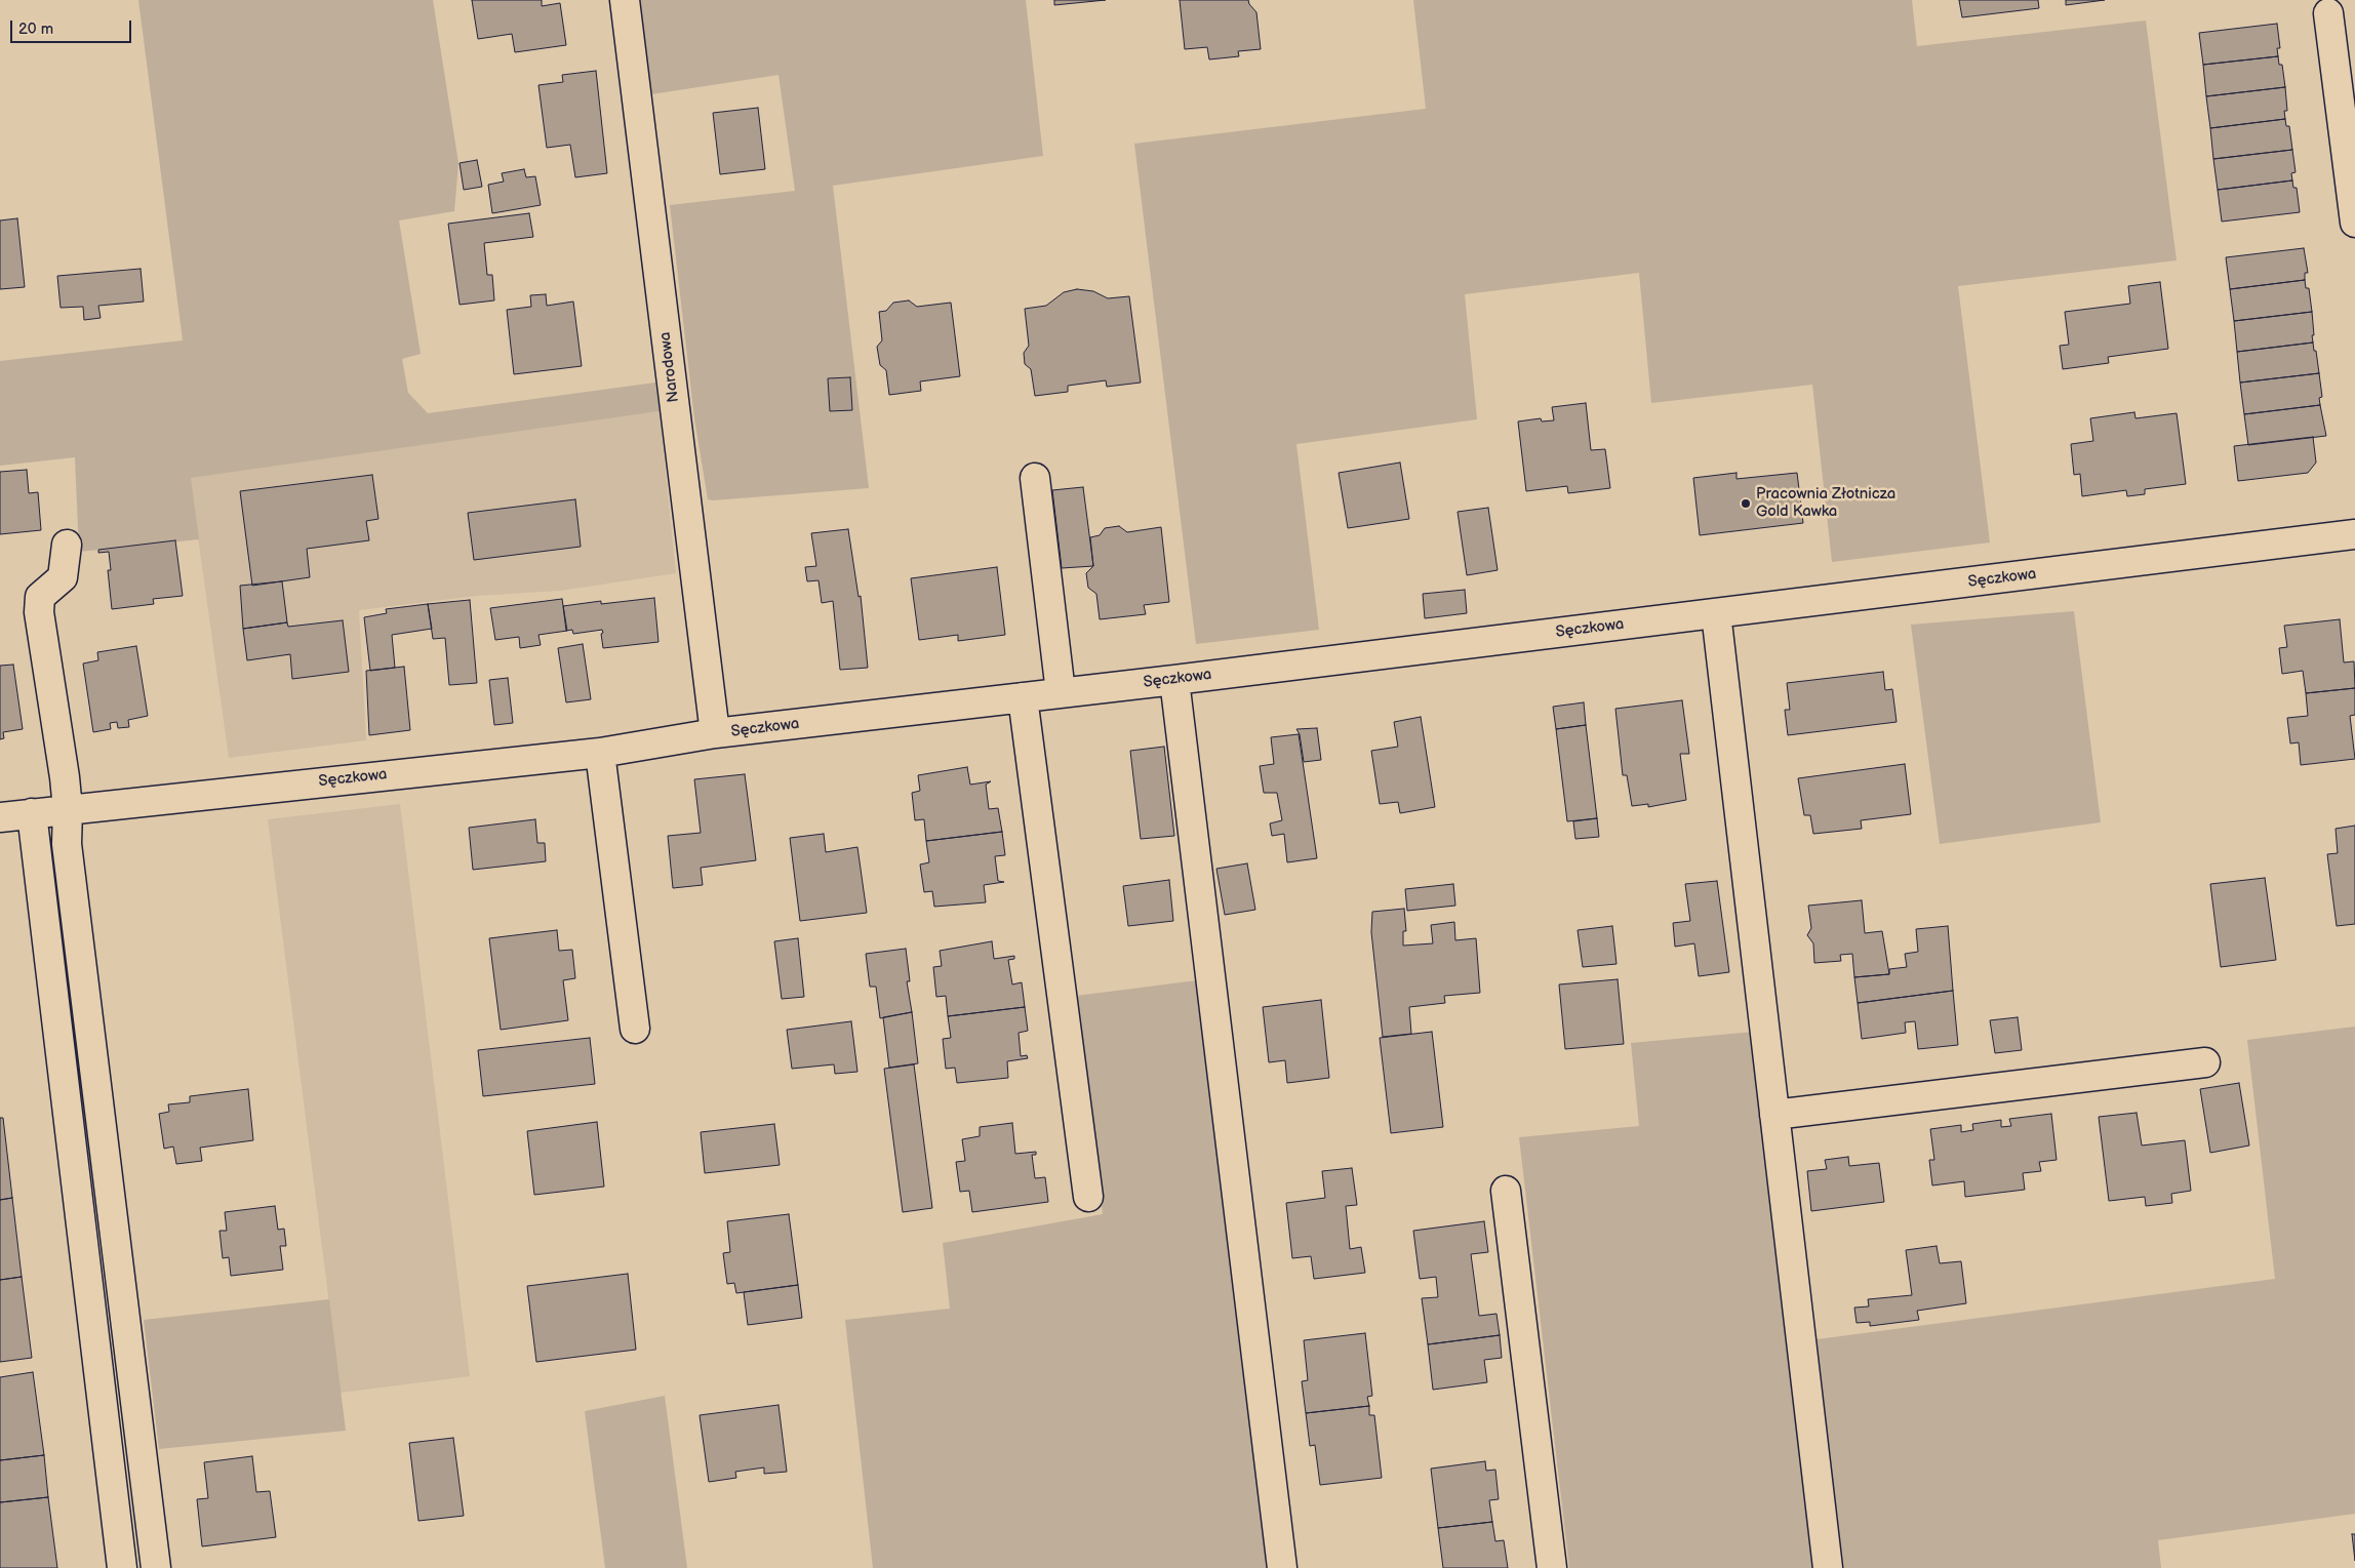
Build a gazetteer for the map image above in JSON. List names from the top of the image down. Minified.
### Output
{"streets":{"street":["Narodowa","Sęczkowa"]},"crossings":[["Narodowa","Sęczkowa"]],"places":["Pracownia Złotnicza Gold Kawka"],"scale_bar":"20 m"}
